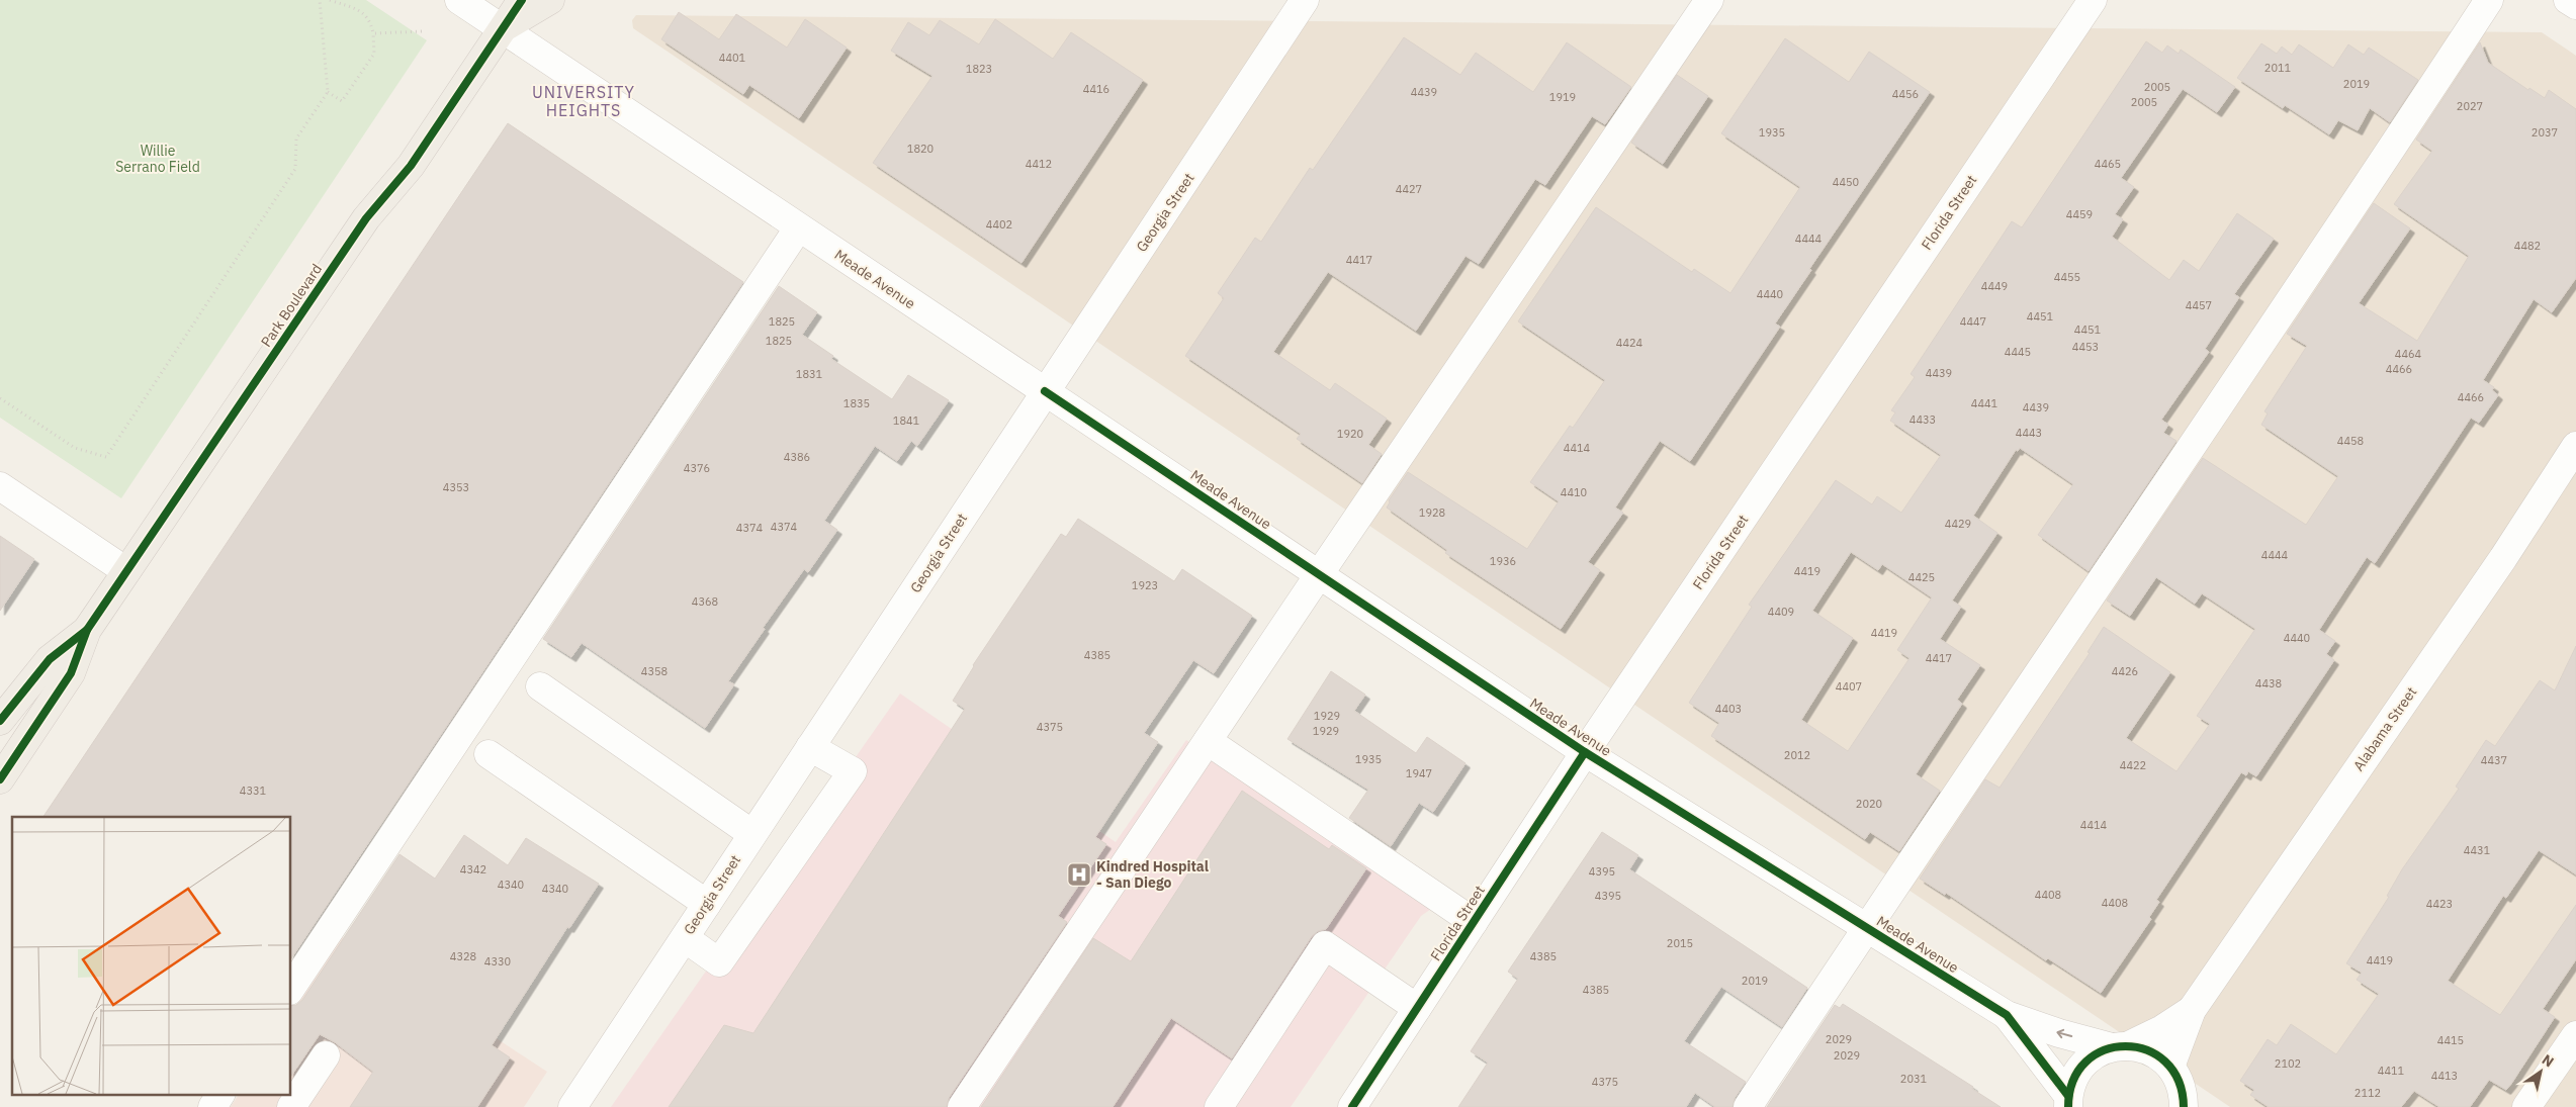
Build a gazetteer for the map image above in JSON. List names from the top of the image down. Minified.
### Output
{"streets":{"main road":["Park Boulevard"],"street":["Georgia Street","Florida Street","Meade Avenue","Alabama Street"]},"crossings":[["Georgia Street","Meade Avenue"],["Florida Street","Meade Avenue"],["Meade Avenue","Park Boulevard"],["Meade Avenue","Alabama Street"]],"districts":["UNIVERSITY HEIGHTS"],"parks":["Willie Serrano Field"],"places":{"hospital":["Kindred Hospital - San Diego"]},"house_numbers":["4401","2011","1823","2019","2005","4416","4439","4456","1919","2005","2027","1935","2037","1820","4412","4465","4450","4427","4459","4402","4444","4482","4417","4455","4449","4440","4457","4451","1825","4447","4451","1825","4424","4453","4445","4464","4466","4439","1831","4466","1835","4441","4439","4433","1841","4443","1920","4458","4414","4386","4376","4353","4410","1928","4429","4374","4374","4444","1936","4419","4425","1923","4368","4409","4419","4440","4385","4417","4358","4426","4438","4407","4403","1929","4375","1929","2012","1935","4437","4422","1947","4331","2020","4414","4431","4342","4395","4340","4340","4408","4395","4408","4423","2015","4328","4385","4419","4330","2019","4385","2029","4415","2029","2102","4411","4413","2031","4375","2112"],"north":"top right"}
